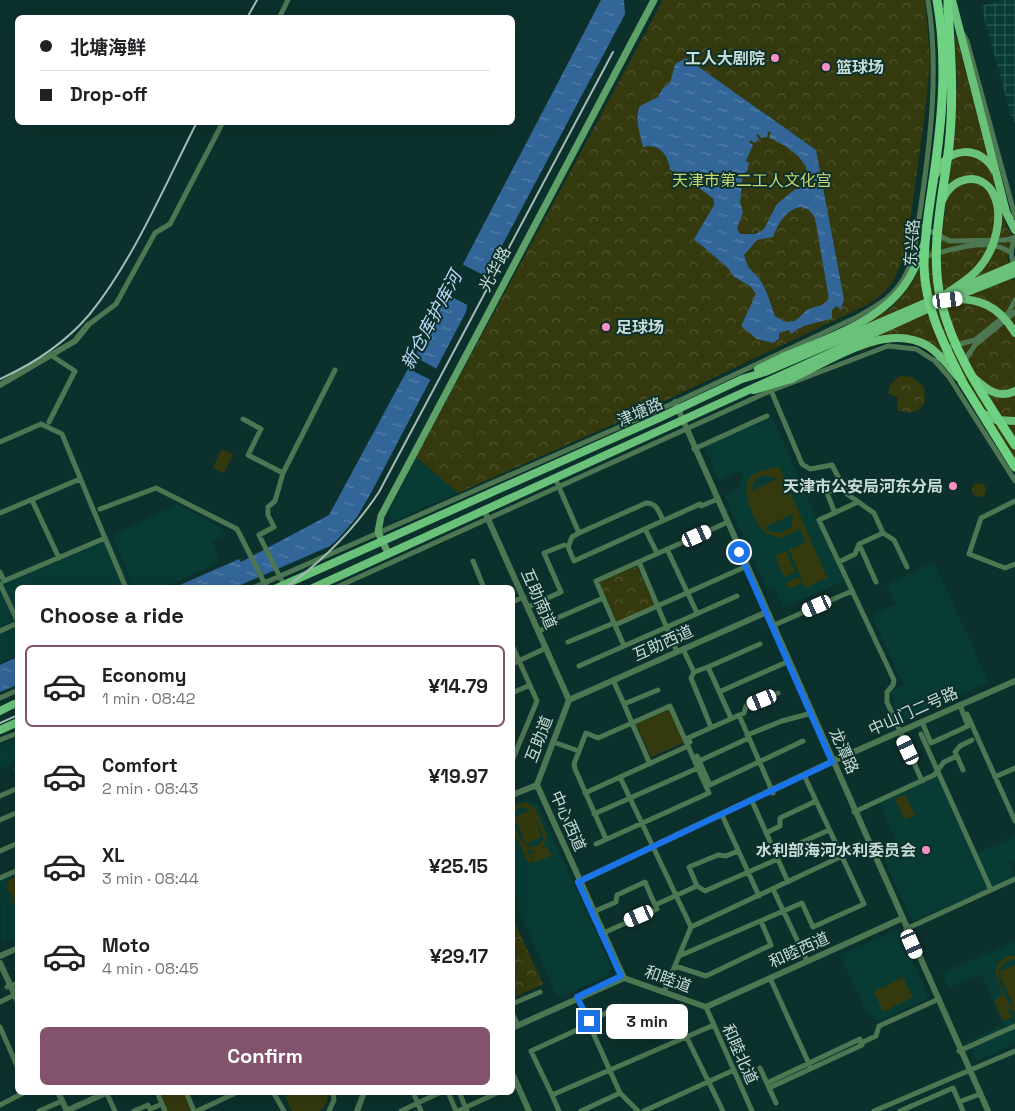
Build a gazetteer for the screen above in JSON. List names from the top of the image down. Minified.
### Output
{"streets":{"highway":["东兴路"],"main road":["光华路","津塘路"],"street":["互助南道","互助西道","中山门二号路","互助道","龙潭路","中心西道","和睦西道","和睦道","和睦北道"]},"crossings":[["津塘路","互助南道"],["津塘路","龙潭路"],["互助南道","互助西道"],["互助南道","互助道"],["互助西道","互助道"],["互助西道","龙潭路"],["中山门二号路","龙潭路"],["中山门二号路","中心西道"],["互助道","中心西道"],["龙潭路","和睦西道"],["中心西道","和睦道"],["和睦西道","和睦道"],["和睦西道","和睦北道"],["和睦道","和睦北道"]],"water":["新仓库护库河"],"parks":["天津市第二工人文化宫"],"places":["工人大剧院","篮球场","足球场","天津市公安局河东分局","水利部海河水利委员会"],"page":{"banner":["北塘海鲜","Drop-off"],"heading":"Choose a ride","list":[{"name":"Economy","note":"1 min · 08:42","value":"¥14.79"},{"name":"Comfort","note":"2 min · 08:43","value":"¥19.97"},{"name":"XL","note":"3 min · 08:44","value":"¥25.15"},{"name":"Moto","note":"4 min · 08:45","value":"¥29.17"}],"bubble":"3 min","buttons":"Confirm"}}
